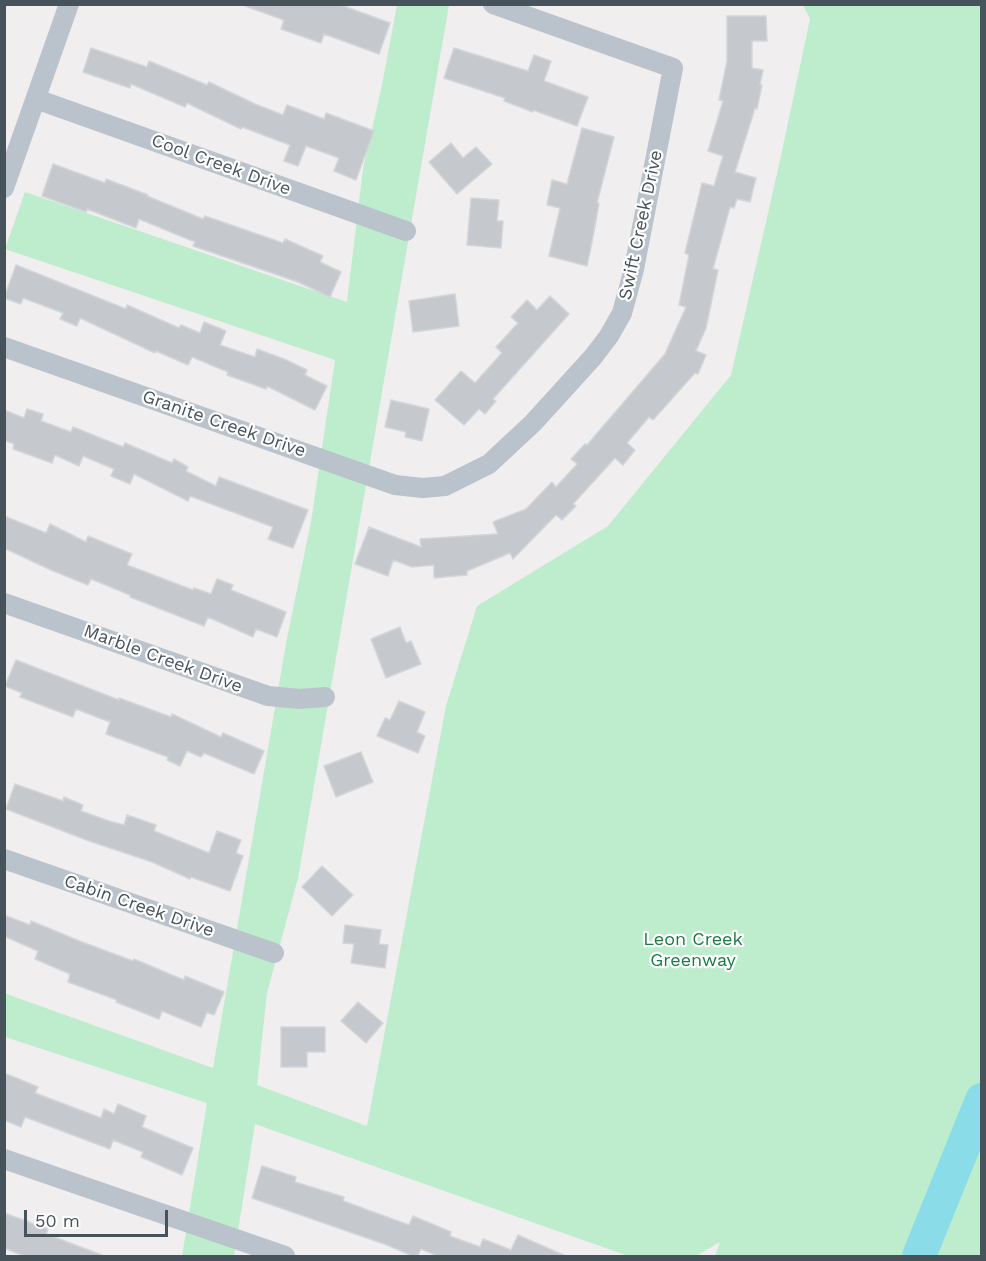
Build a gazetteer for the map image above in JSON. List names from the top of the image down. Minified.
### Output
{"streets":{"street":["Cool Creek Drive","Swift Creek Drive","Granite Creek Drive","Marble Creek Drive","Cabin Creek Drive"]},"crossings":[["Swift Creek Drive","Granite Creek Drive"]],"parks":["Leon Creek Greenway"],"scale_bar":"50 m"}
